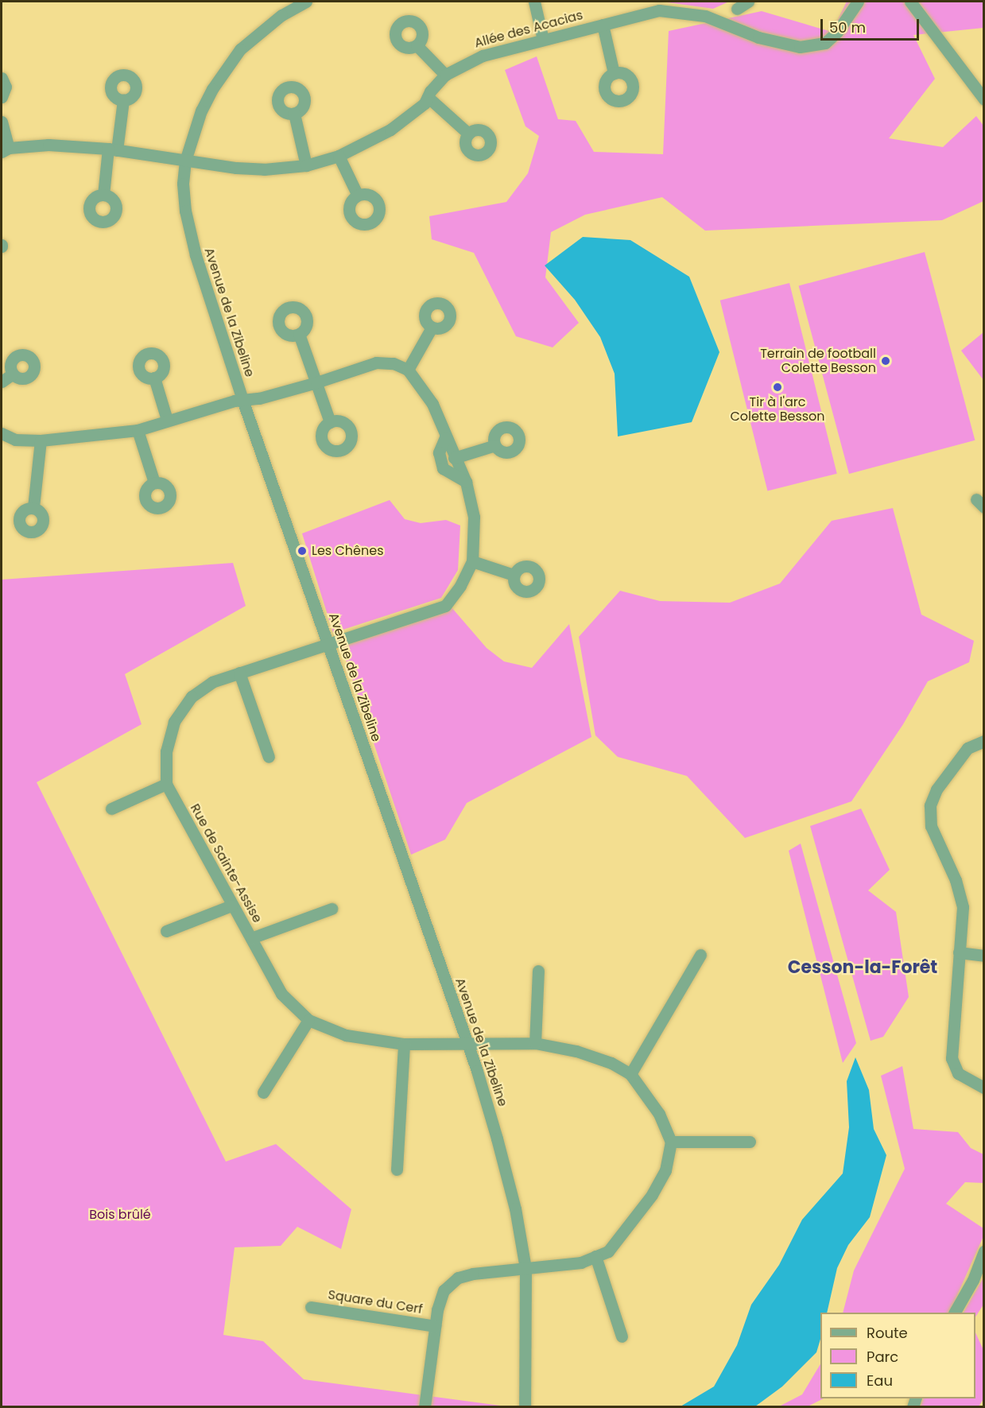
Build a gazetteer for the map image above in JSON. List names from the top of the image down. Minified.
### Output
{"streets":{"street":["Allée des Acacias","Avenue de la Zibeline","Rue de Sainte-Assise","Square du Cerf"]},"crossings":[["Allée des Acacias","Avenue de la Zibeline"],["Avenue de la Zibeline","Rue de Sainte-Assise"]],"districts":["Cesson-la-Forêt"],"parks":["Bois brûlé"],"places":["Terrain de football Colette Besson","Tir à l'arc Colette Besson","Les Chênes"],"legend":["Route","Parc","Eau"],"scale_bar":"50 m"}
